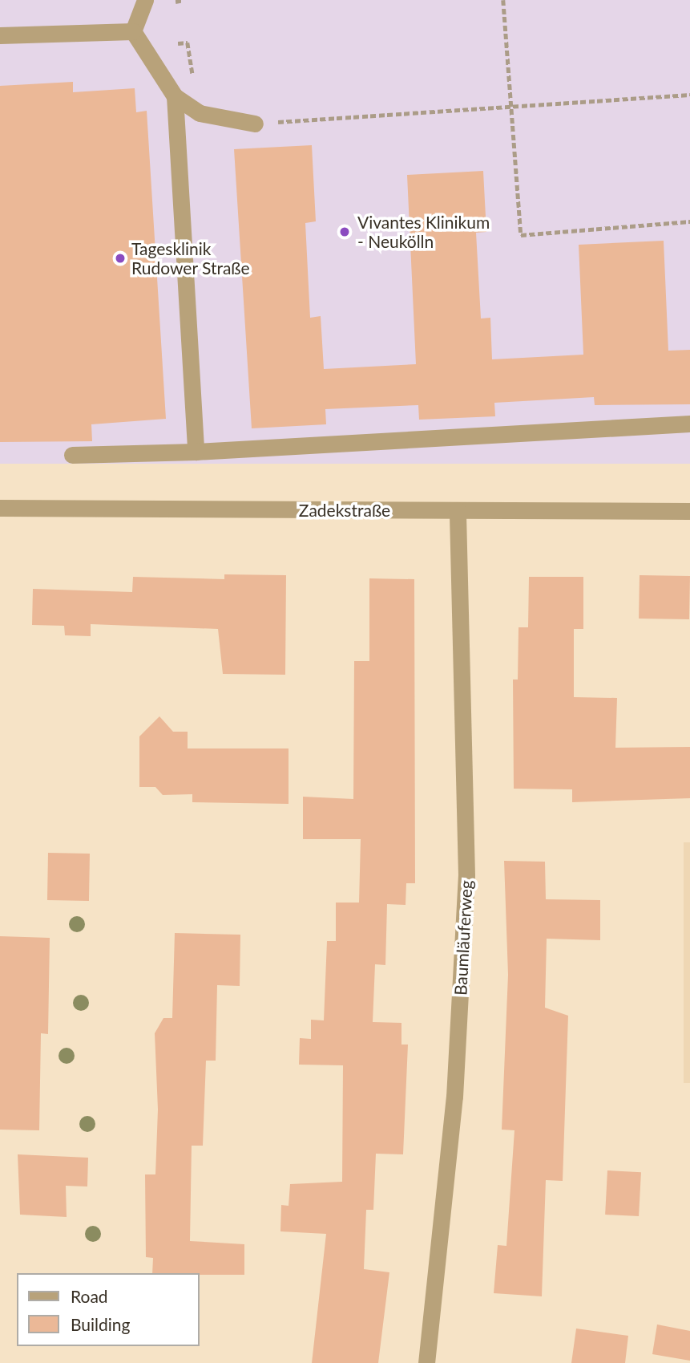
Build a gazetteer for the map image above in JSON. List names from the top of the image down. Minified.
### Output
{"streets":{"street":["Zadekstraße","Baumläuferweg"]},"crossings":[["Zadekstraße","Baumläuferweg"]],"places":["Vivantes Klinikum - Neukölln","Tagesklinik Rudower Straße"],"legend":["Road","Building"]}
